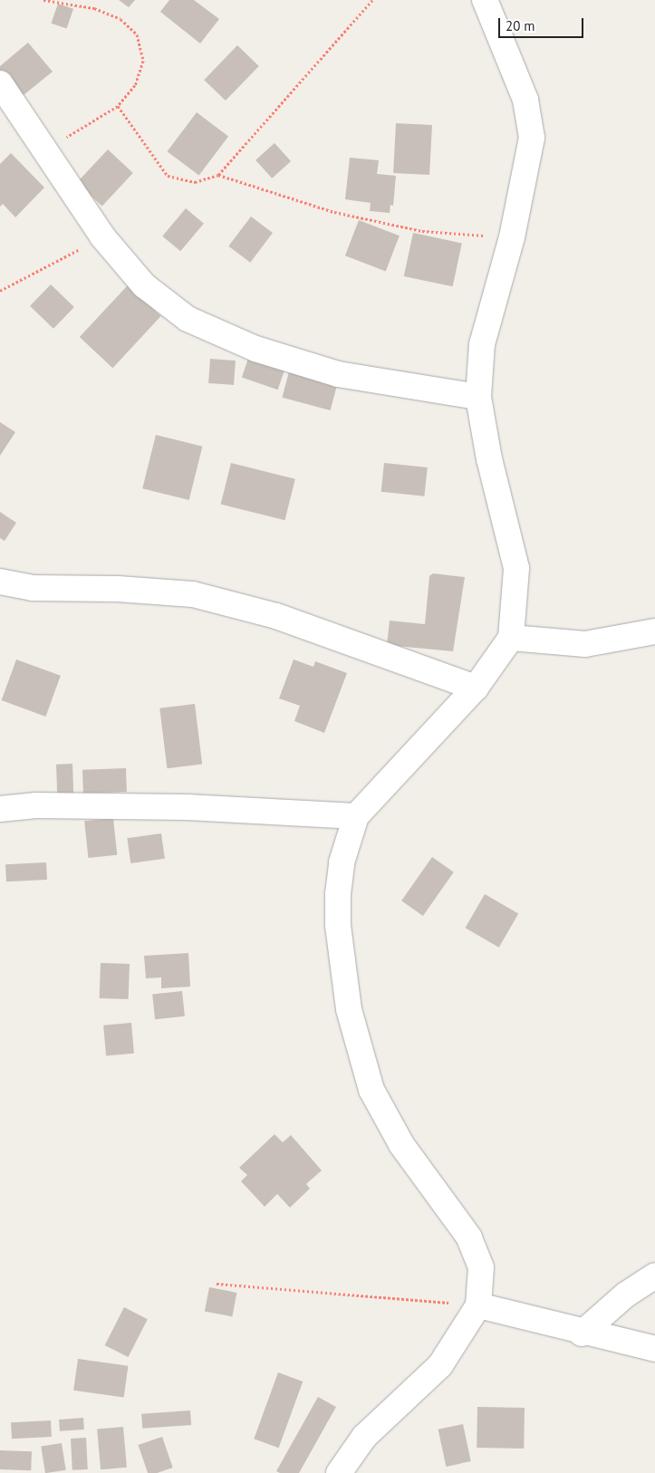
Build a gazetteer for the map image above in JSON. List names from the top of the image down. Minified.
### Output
{"scale_bar":"20 m"}
